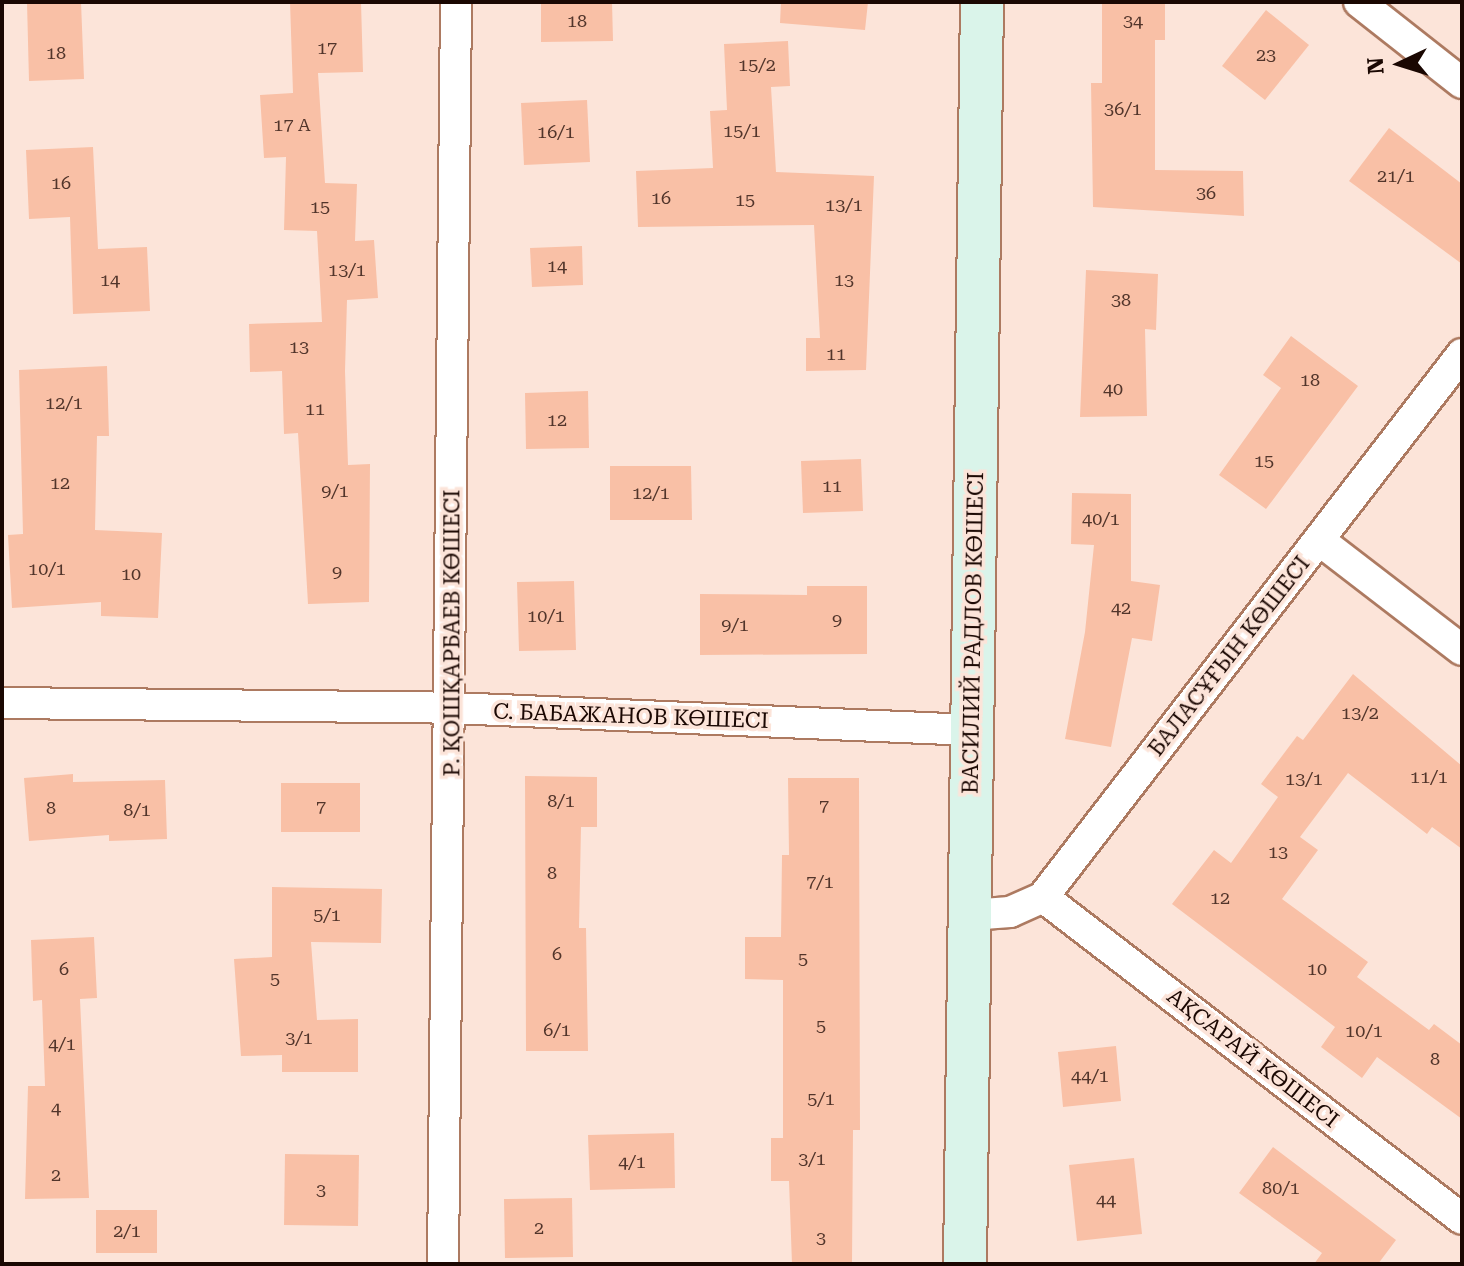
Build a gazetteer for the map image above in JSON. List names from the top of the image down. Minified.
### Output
{"streets":{"street":["Р. ҚОШҚАРБАЕВ КӨШЕСІ","ВАСИЛИЙ РАДЛОВ КӨШЕСІ","БАЛАСҰҒЫН КӨШЕСІ","С. БАБАЖАНОВ КӨШЕСІ","АҚСАРАЙ КӨШЕСІ"]},"crossings":[["Р. ҚОШҚАРБАЕВ КӨШЕСІ","С. БАБАЖАНОВ КӨШЕСІ"],["ВАСИЛИЙ РАДЛОВ КӨШЕСІ","БАЛАСҰҒЫН КӨШЕСІ"],["ВАСИЛИЙ РАДЛОВ КӨШЕСІ","С. БАБАЖАНОВ КӨШЕСІ"],["БАЛАСҰҒЫН КӨШЕСІ","АҚСАРАЙ КӨШЕСІ"]],"house_numbers":["18","34","17","18","23","15/2","36/1","17 А","15/1","16/1","21/1","16","36","16","15","13/1","15","14","13/1","14","13","38","13","11","18","40","12/1","11","12","15","12","11","9/1","12/1","40/1","10/1","9","10","42","10/1","9","9/1","13/2","11/1","13/1","8/1","7","7","8","8/1","13","8","7/1","12","5/1","6","5","6","10","5","5","6/1","10/1","3/1","4/1","8","44/1","5/1","4","3/1","4/1","2","80/1","3","44","2","2/1","3"],"north":"left"}
